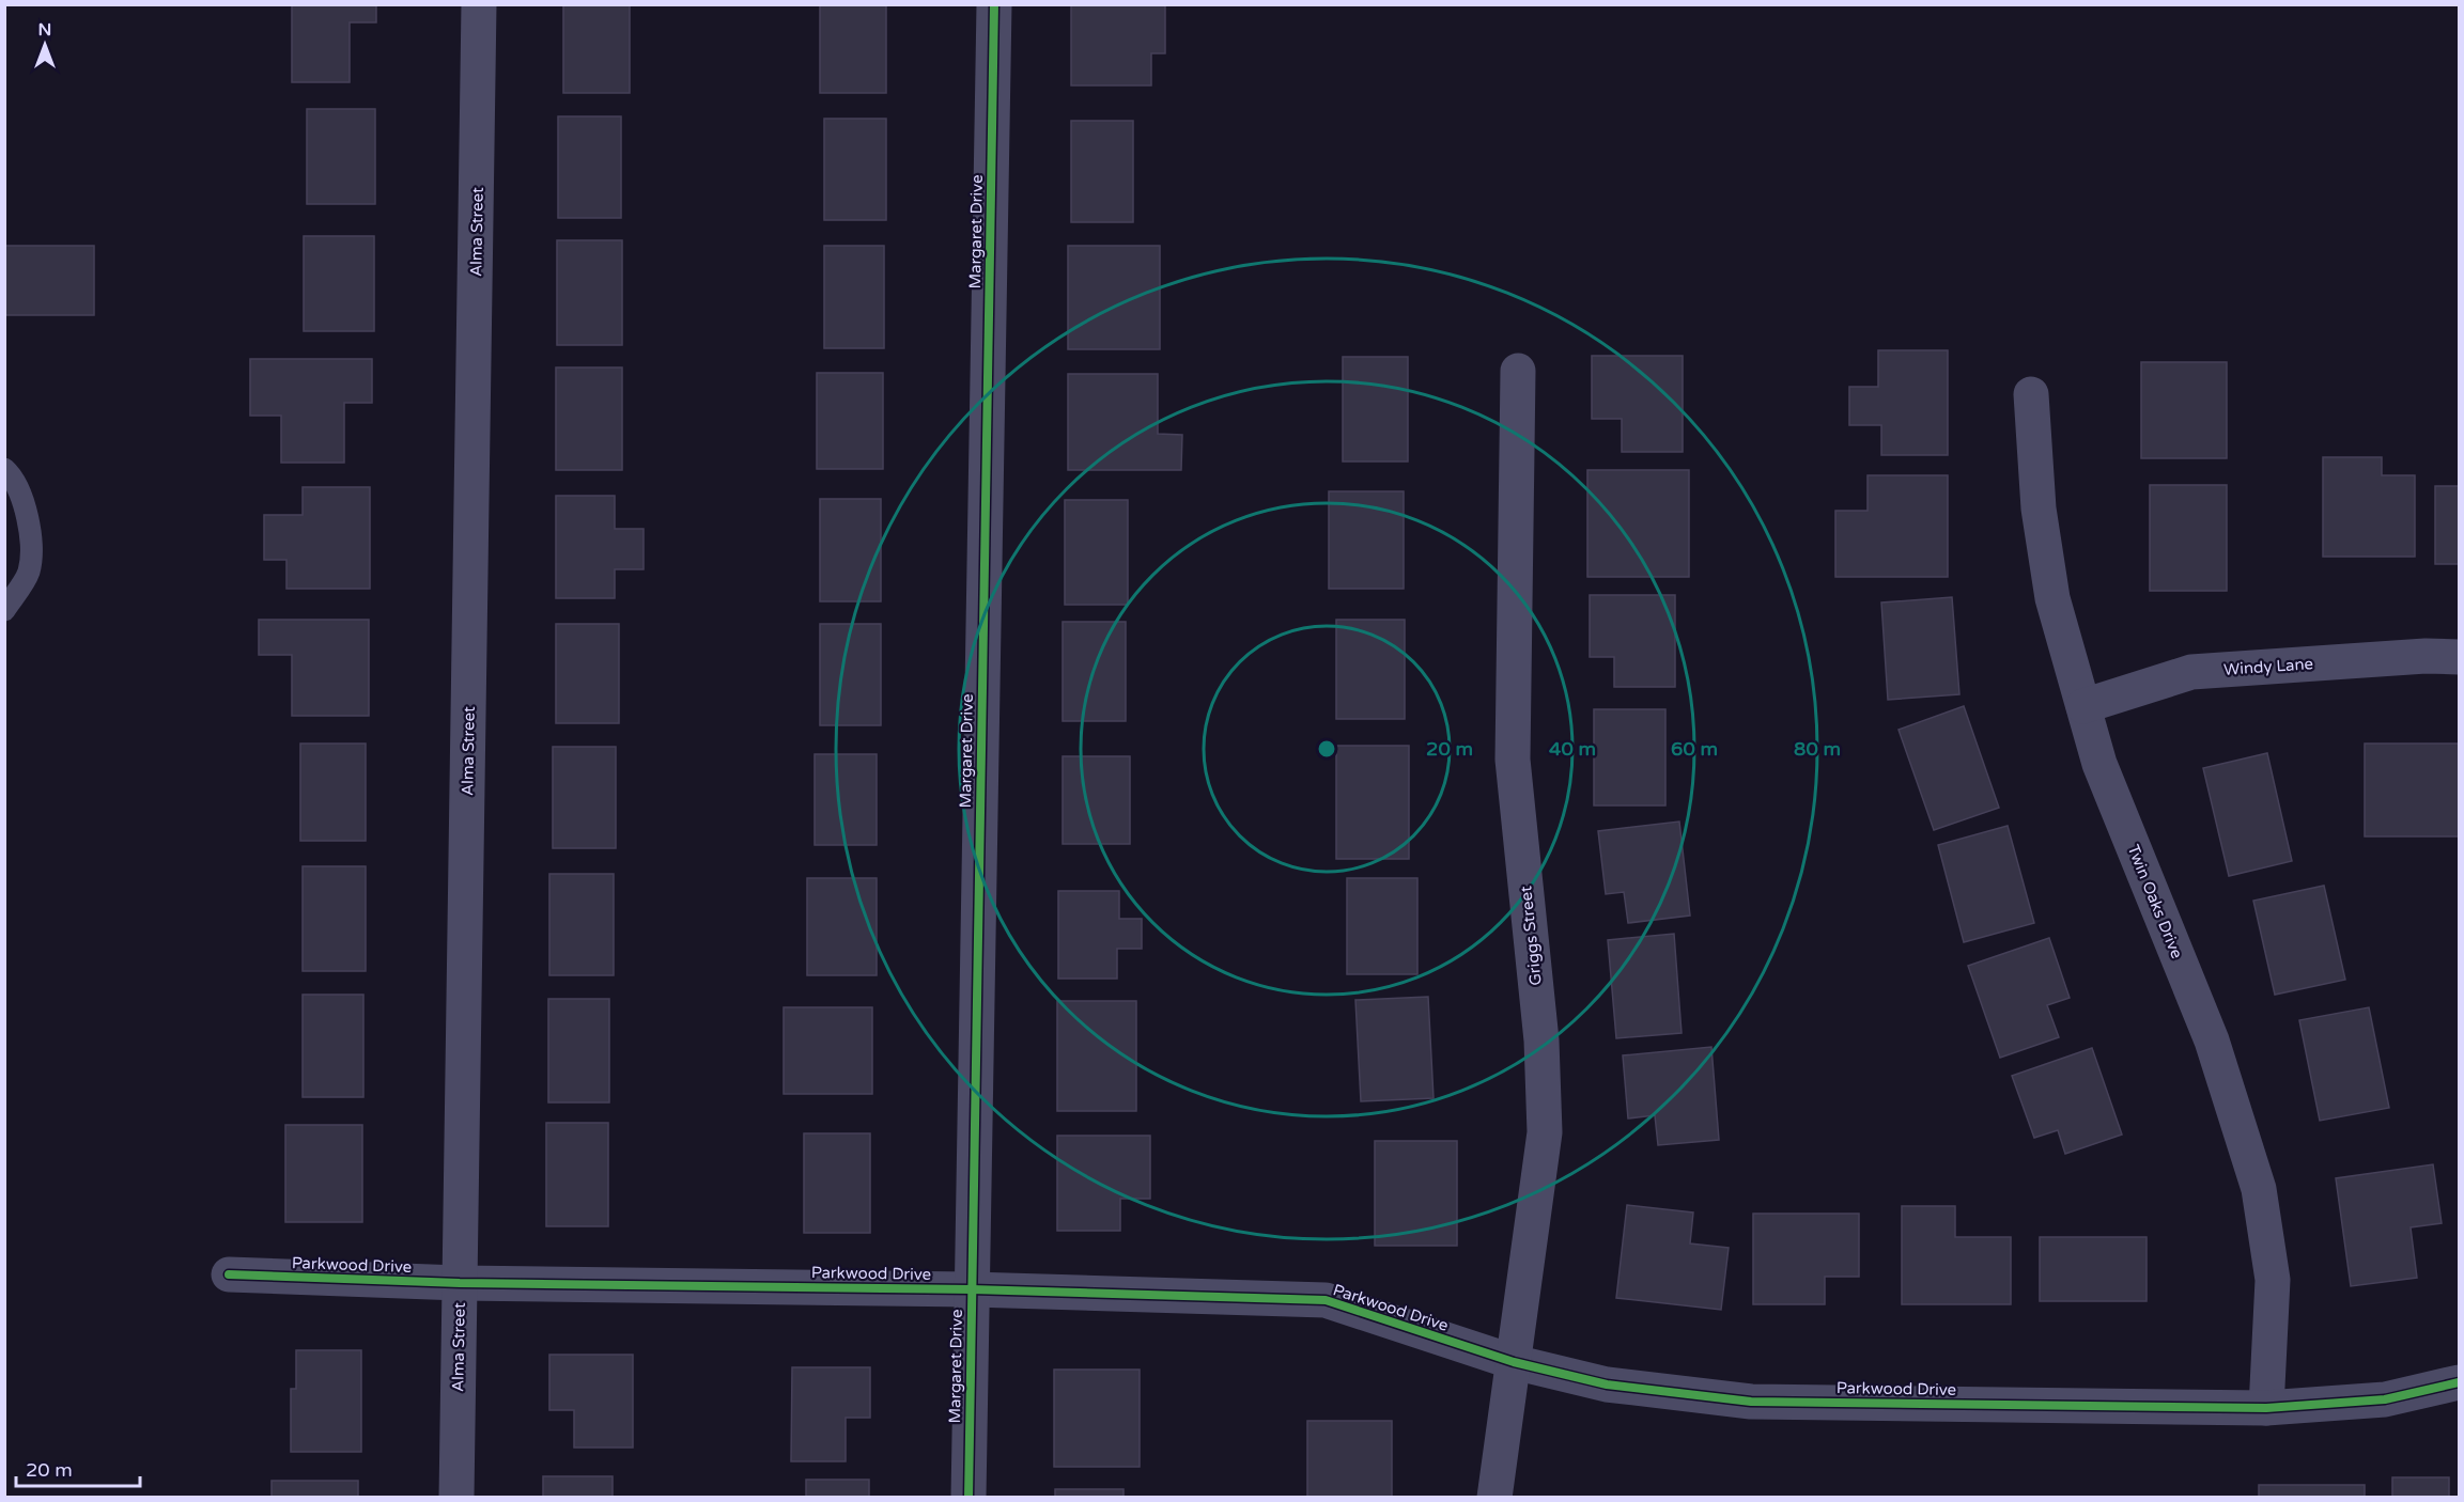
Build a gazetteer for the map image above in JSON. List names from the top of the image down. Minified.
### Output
{"streets":{"street":["Alma Street","Margaret Drive","Windy Lane","Twin Oaks Drive","Griggs Street","Parkwood Drive"]},"crossings":[["Alma Street","Parkwood Drive"],["Margaret Drive","Parkwood Drive"],["Windy Lane","Twin Oaks Drive"],["Twin Oaks Drive","Parkwood Drive"],["Griggs Street","Parkwood Drive"]],"scale_bar":"20 m","north":"top","rings":["20 m","40 m","60 m","80 m"]}
